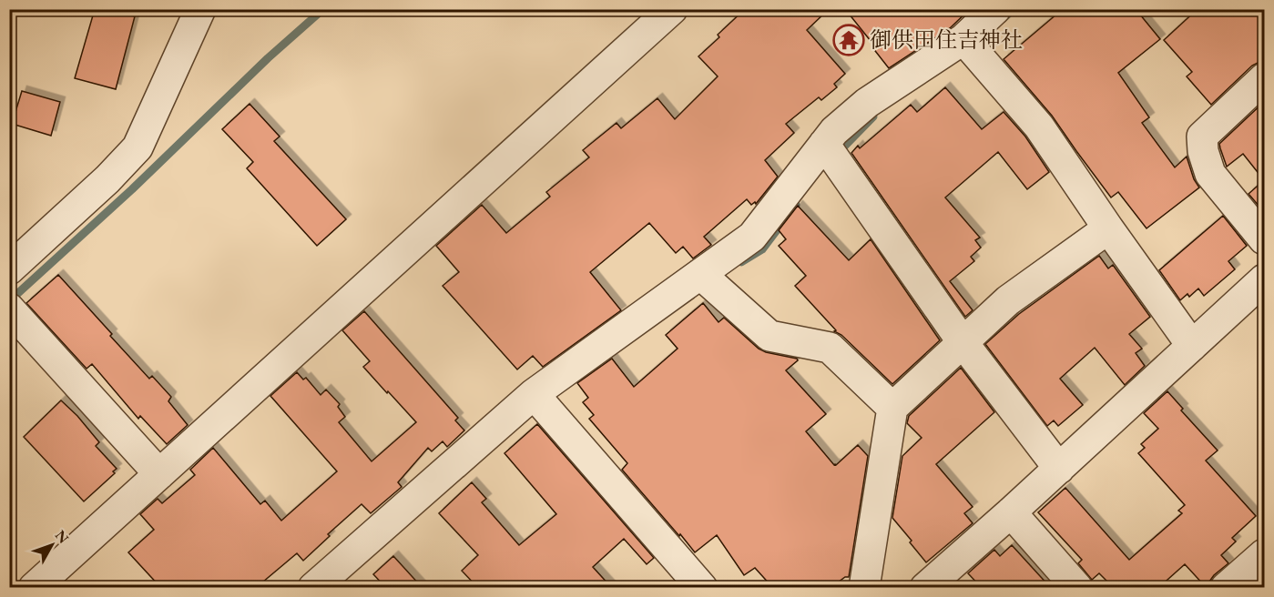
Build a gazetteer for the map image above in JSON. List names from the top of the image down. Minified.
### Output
{"places":{"temple":["御供田住吉神社"]},"north":"top right"}
